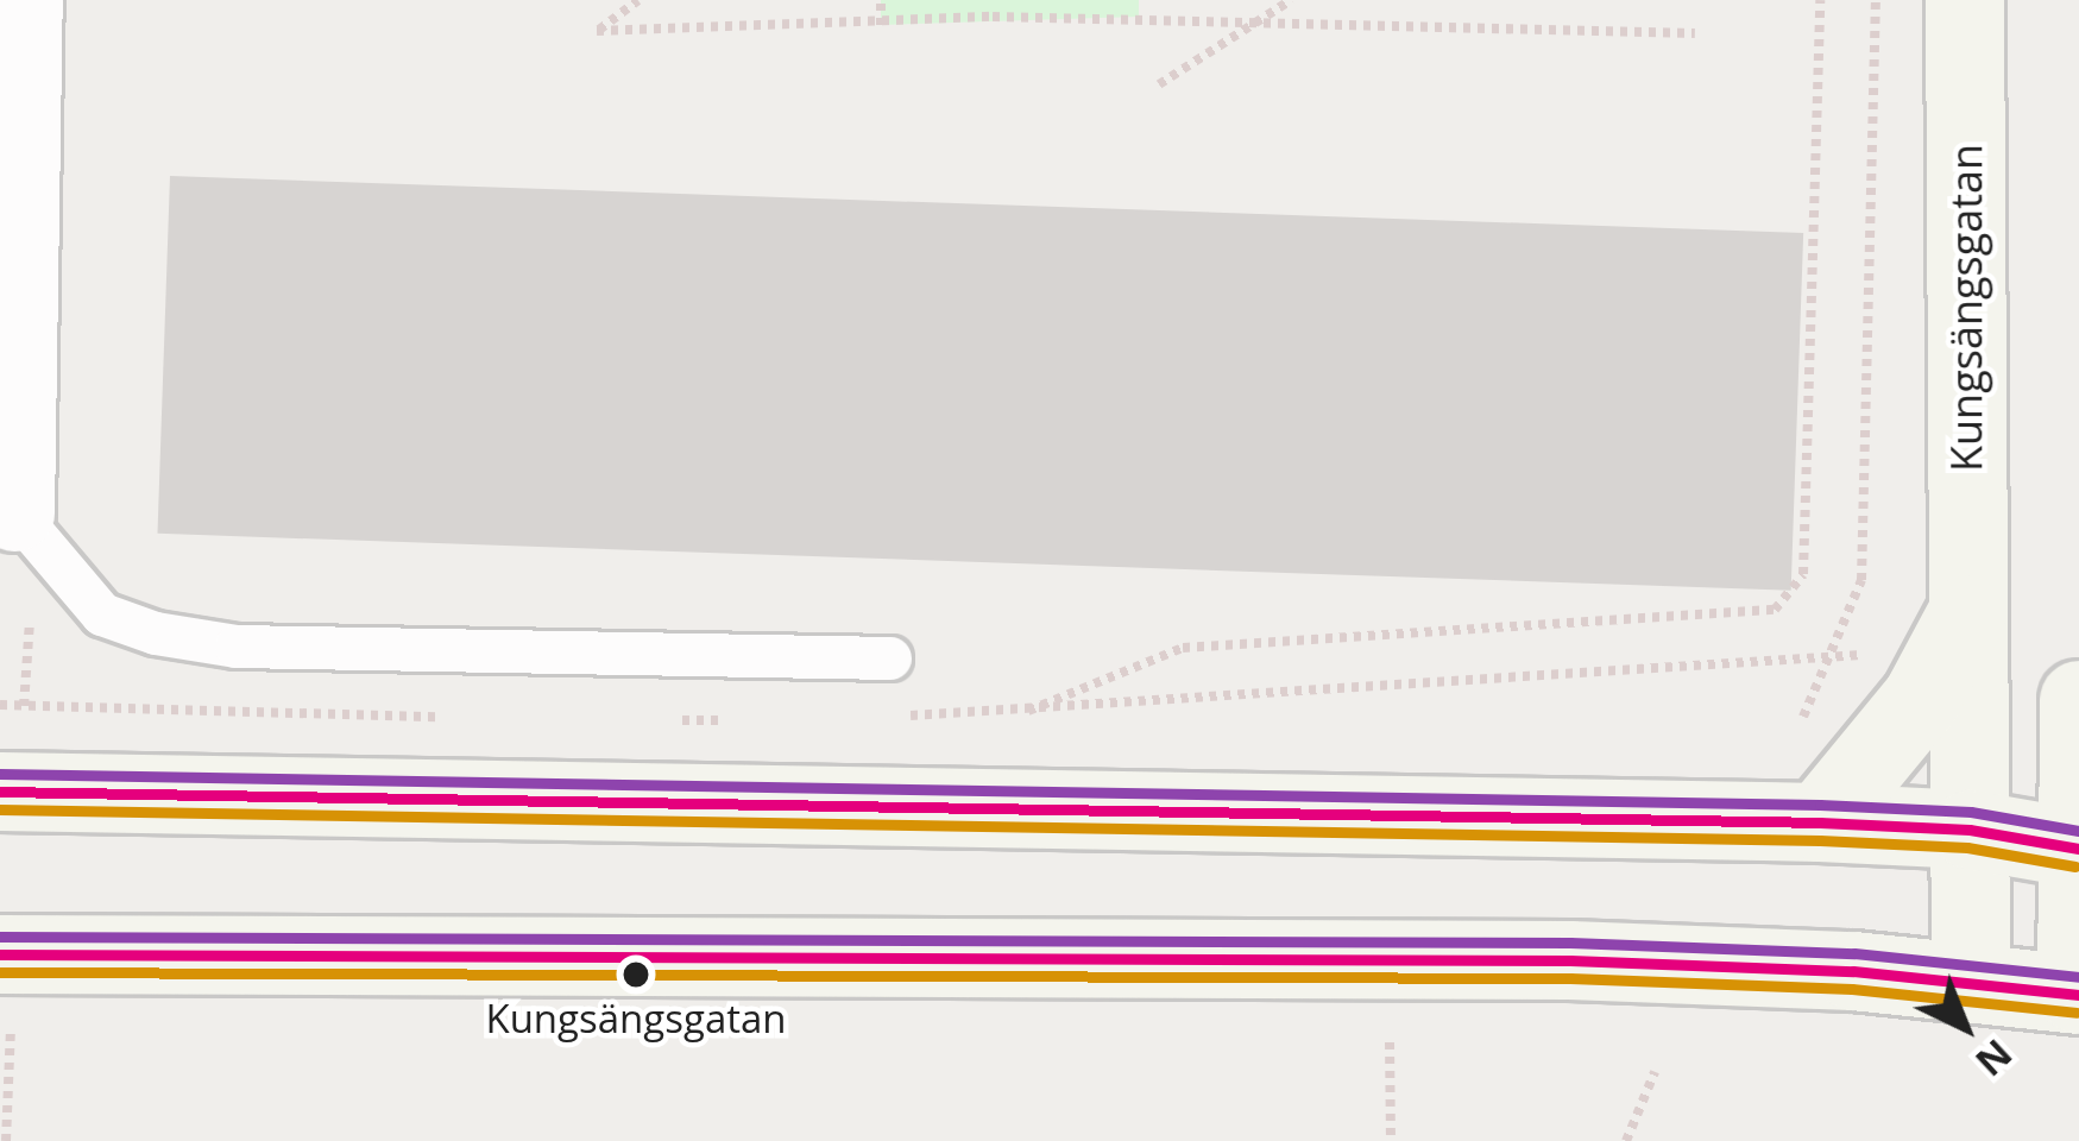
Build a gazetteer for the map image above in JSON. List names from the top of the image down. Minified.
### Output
{"streets":{"main road":["Kungsängsgatan"]},"places":["Kungsängsgatan"],"north":"bottom right"}
